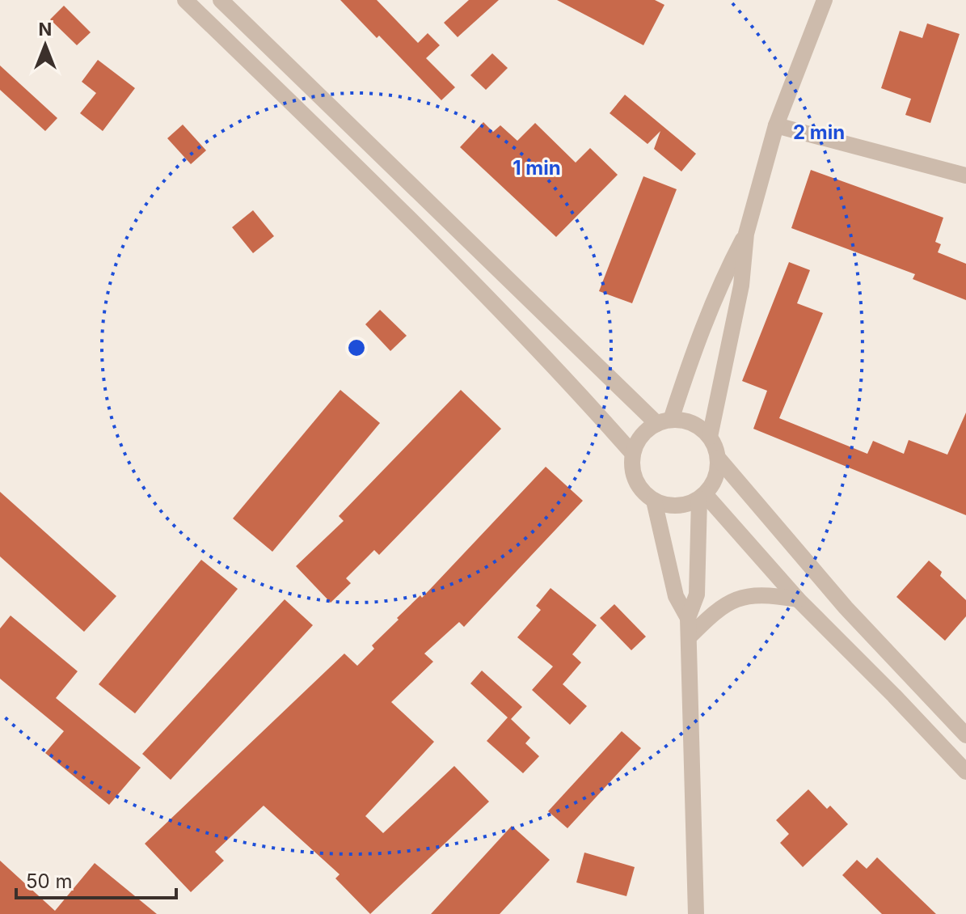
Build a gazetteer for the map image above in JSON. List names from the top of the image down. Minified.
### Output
{"scale_bar":"50 m","north":"top","rings":["2 min","1 min"]}
